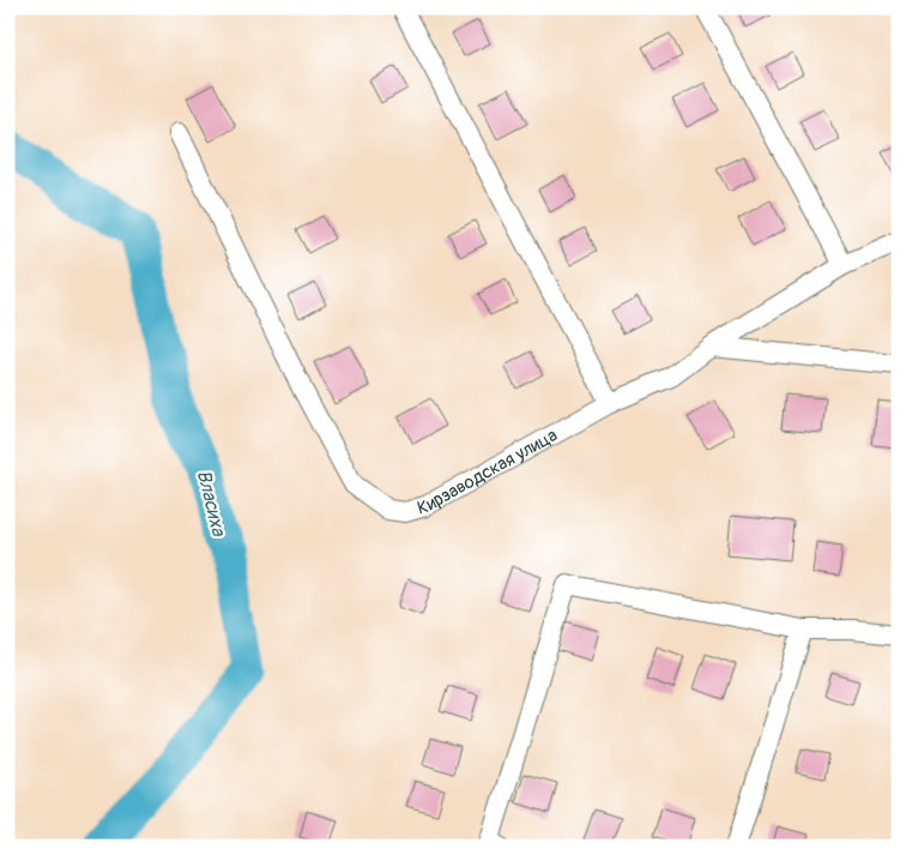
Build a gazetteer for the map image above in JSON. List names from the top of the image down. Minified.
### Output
{"streets":{"street":["Кирзаводская улица"]},"water":["Власиха"]}
